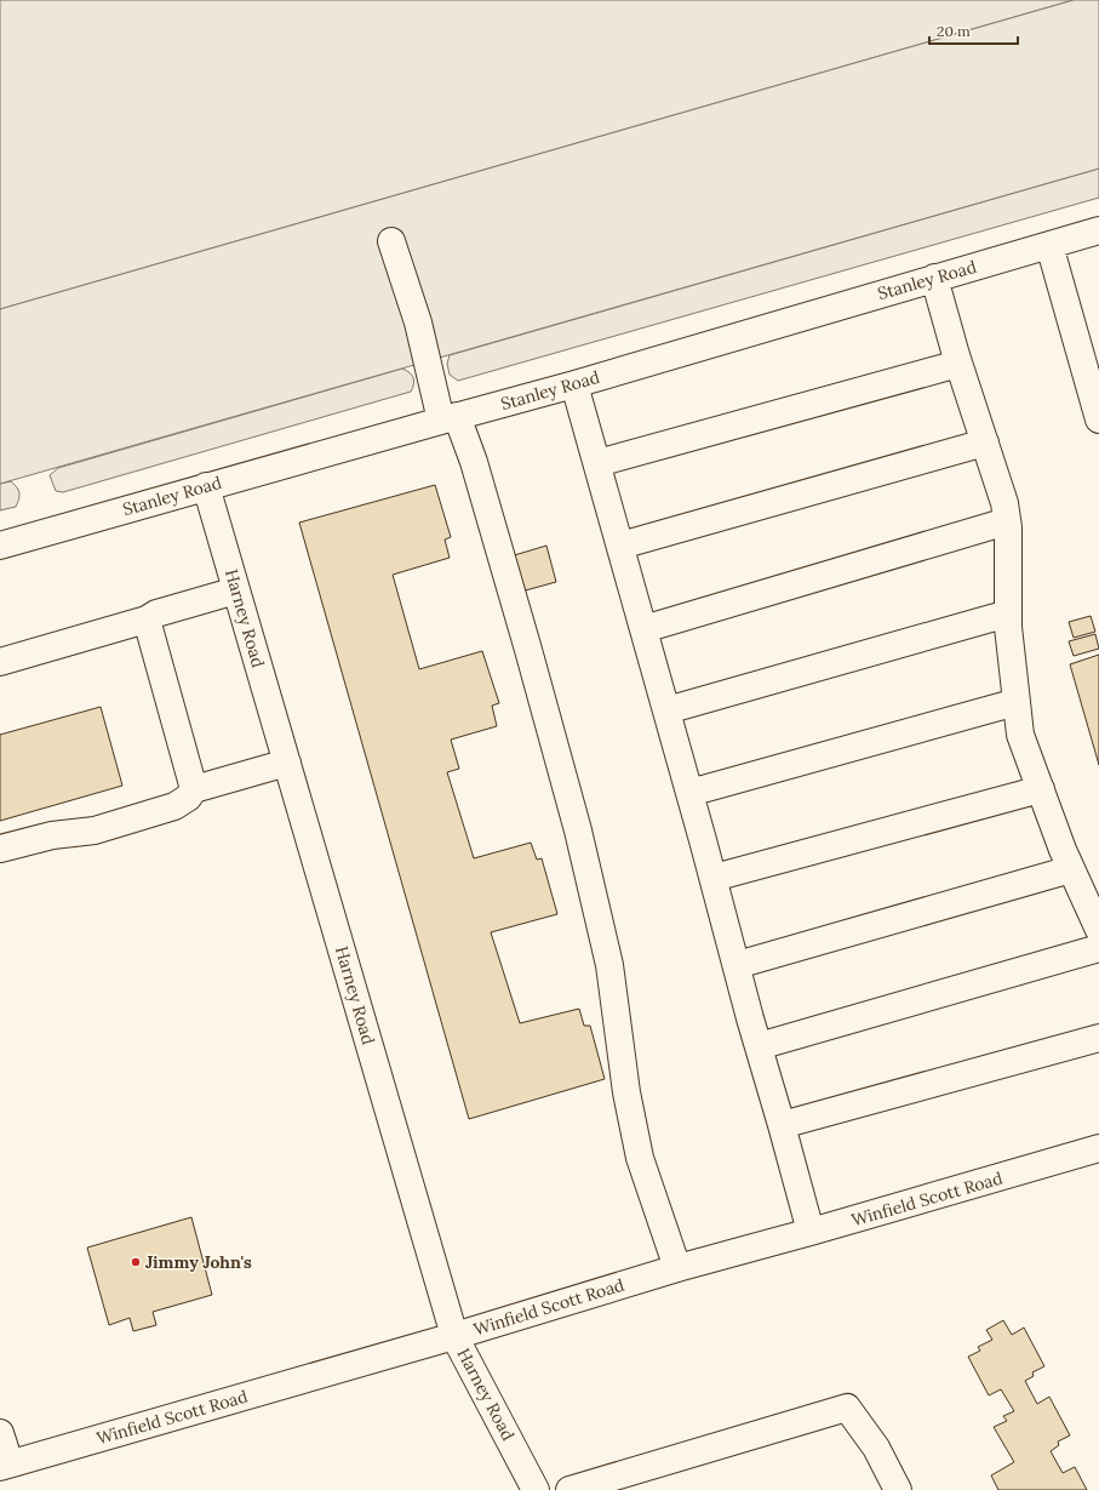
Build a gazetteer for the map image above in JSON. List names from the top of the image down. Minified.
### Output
{"streets":{"street":["Stanley Road","Harney Road","Winfield Scott Road"]},"crossings":[["Stanley Road","Harney Road"],["Harney Road","Winfield Scott Road"]],"places":["Jimmy John's"],"scale_bar":"20 m"}
